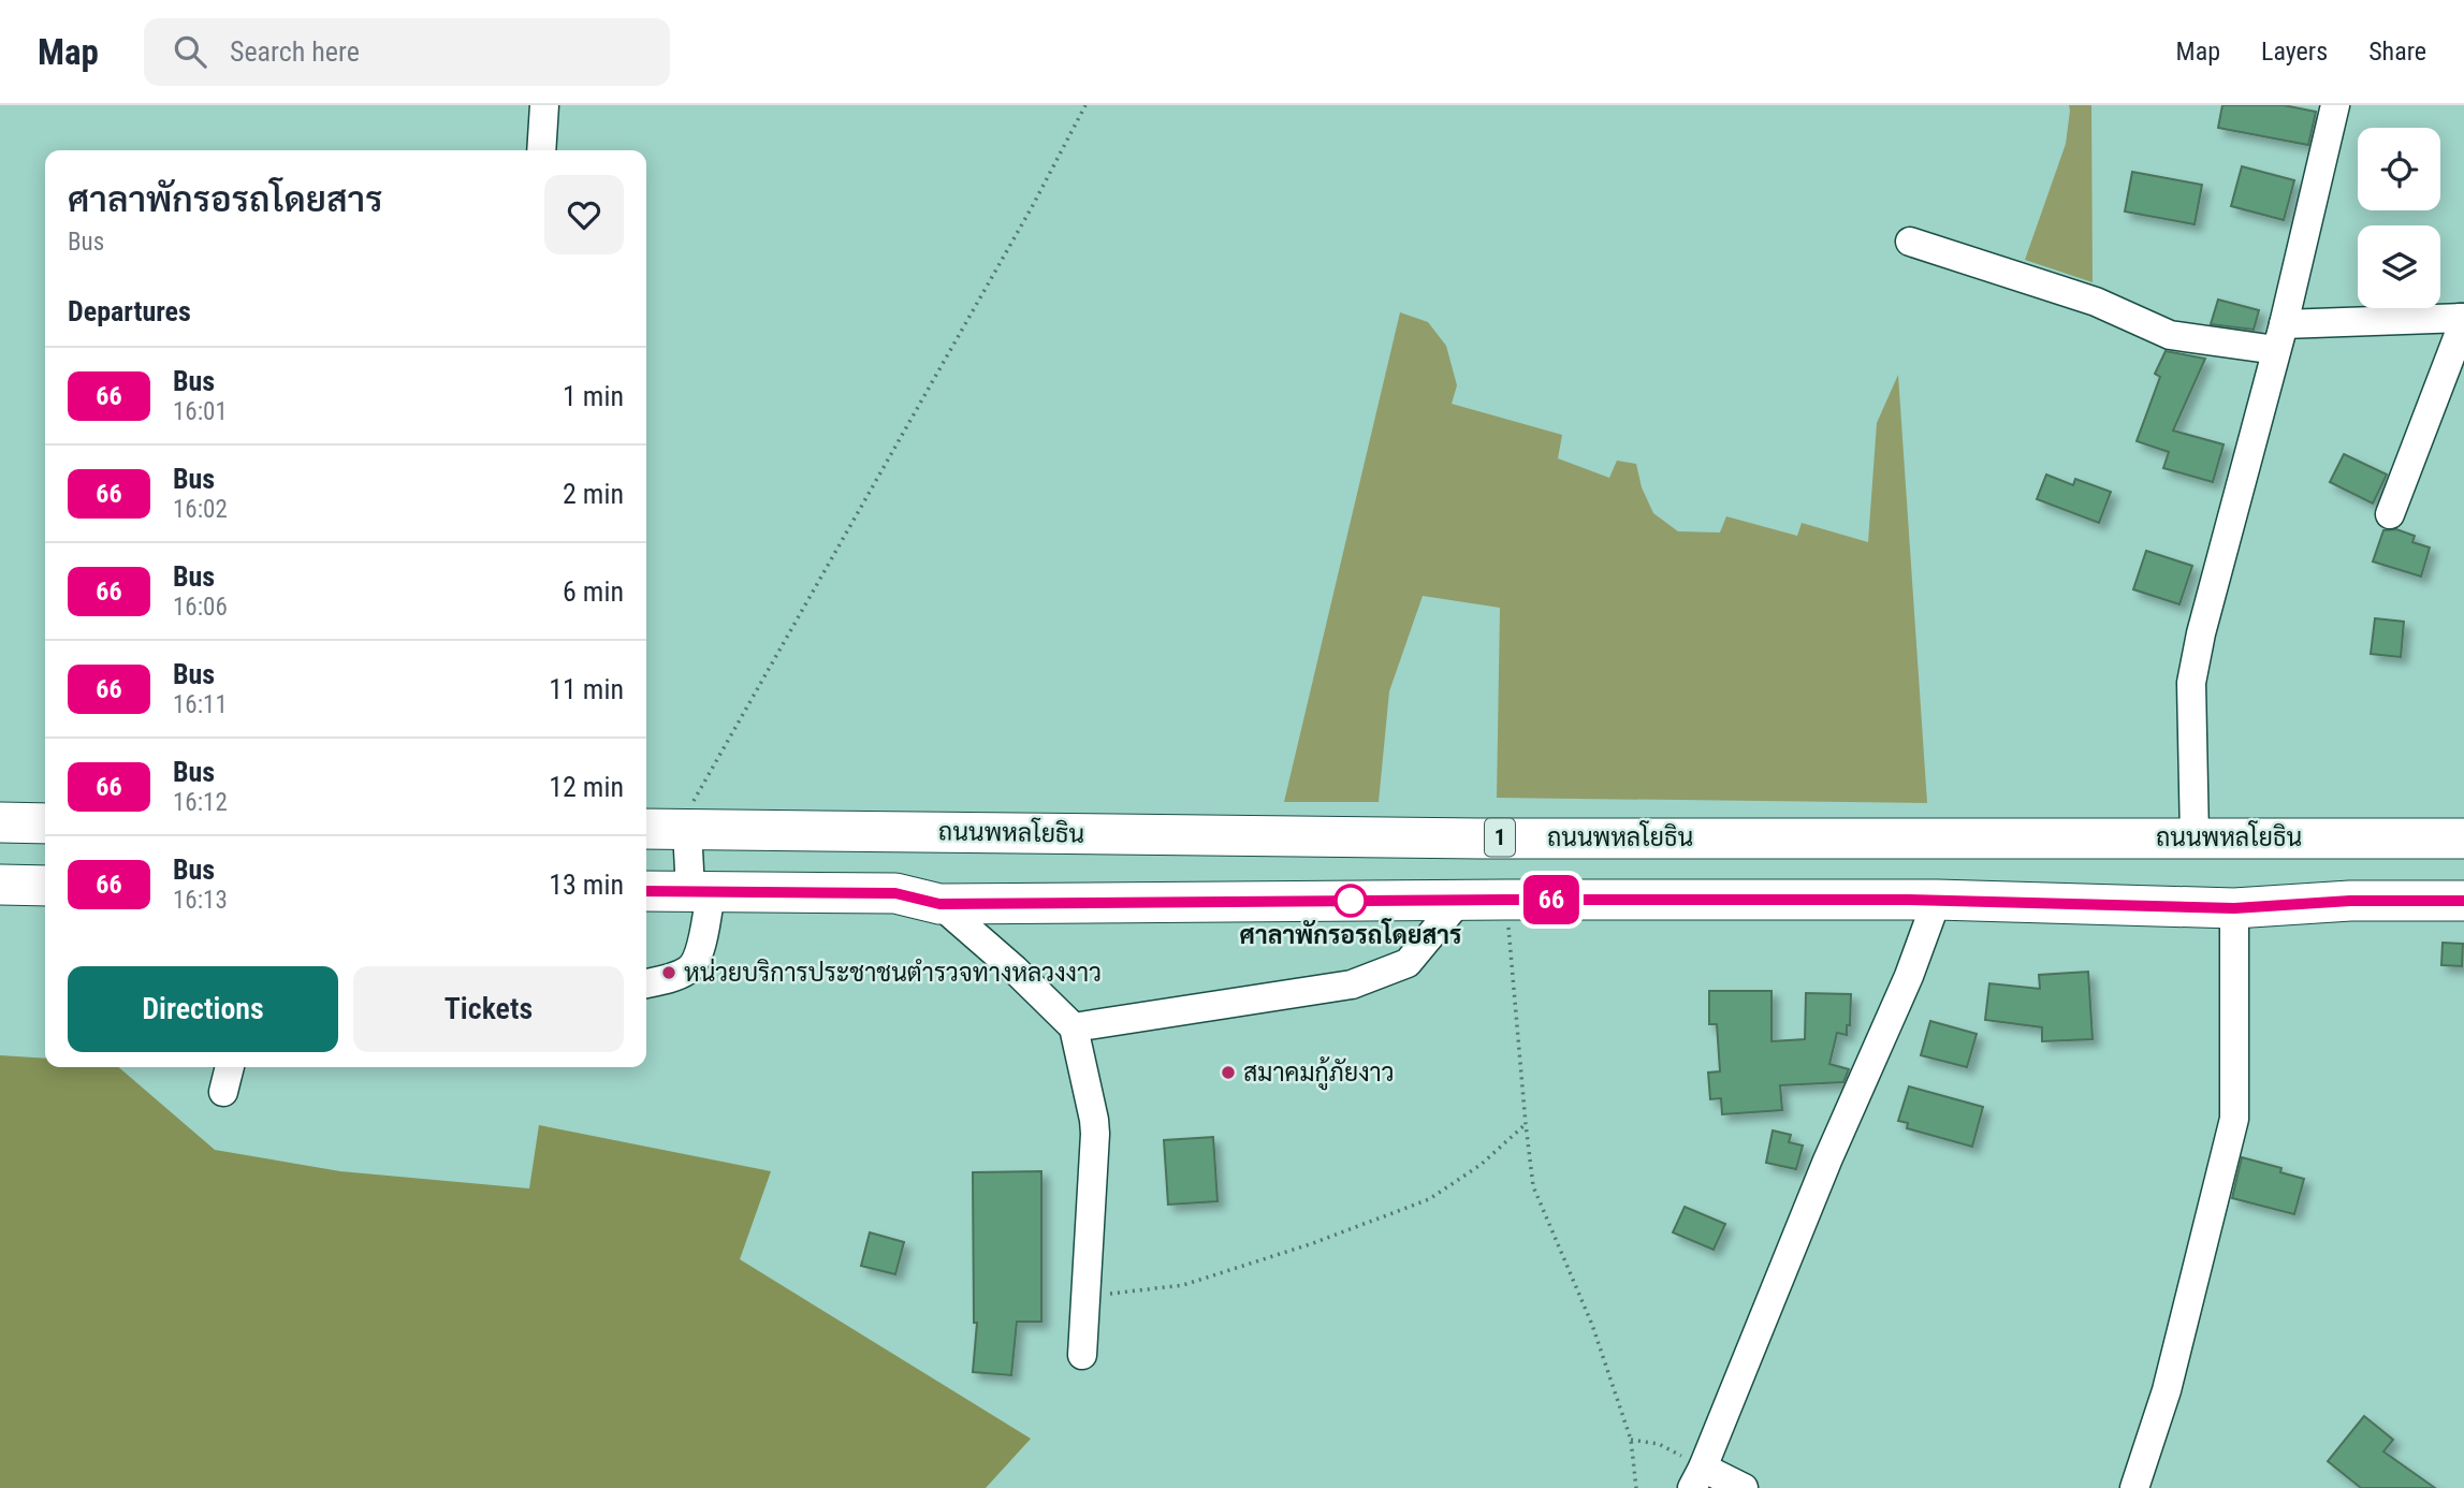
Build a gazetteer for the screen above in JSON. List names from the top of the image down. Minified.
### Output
{"streets":{"highway":["ถนนพหลโยธิน","1"]},"places":["ศาลาพักรอรถโดยสาร","หน่วยบริการประชาชนตำรวจทางหลวงงาว","สมาคมกู้ภัยงาว"],"lines":["bus line 66"],"page":{"header":"Map","search":"Search here","nav":["Map","Layers","Share"],"on_map":"66","heading":[["ศาลาพักรอรถโดยสาร","Bus"],"Departures"],"list":[{"mark":"66","name":"Bus","note":"16:01","value":"1 min"},{"mark":"66","name":"Bus","note":"16:02","value":"2 min"},{"mark":"66","name":"Bus","note":"16:06","value":"6 min"},{"mark":"66","name":"Bus","note":"16:11","value":"11 min"},{"mark":"66","name":"Bus","note":"16:12","value":"12 min"},{"mark":"66","name":"Bus","note":"16:13","value":"13 min"}],"buttons":["Directions","Tickets"]}}
